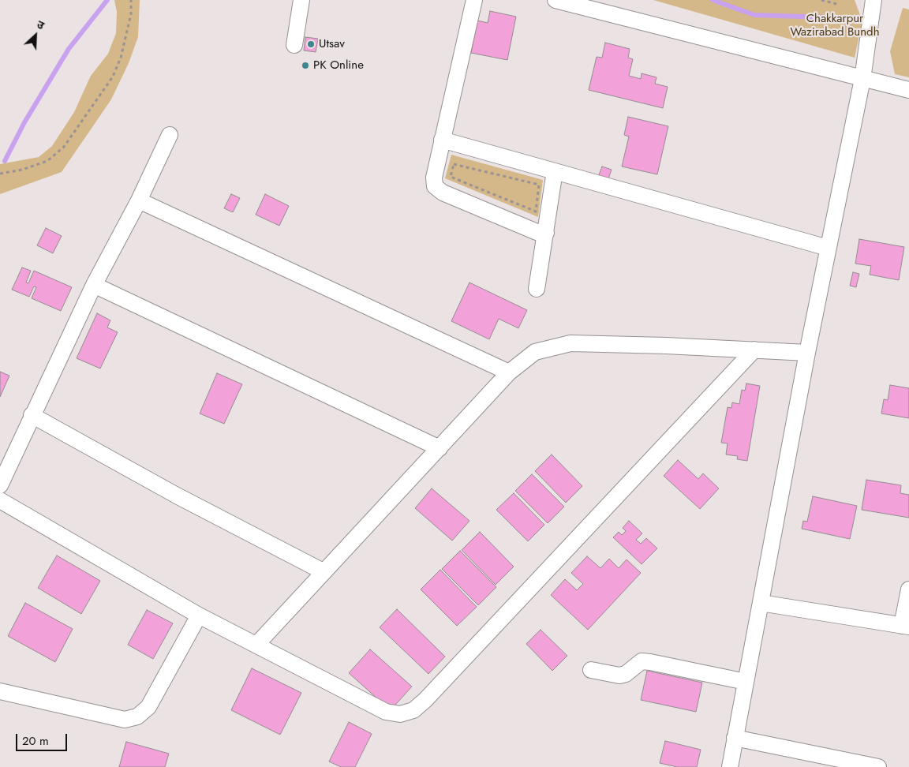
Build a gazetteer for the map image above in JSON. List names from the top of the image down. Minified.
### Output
{"parks":["Chakkarpur Wazirabad Bundh"],"places":["Utsav","PK Online"],"scale_bar":"20 m","north":"top right"}
